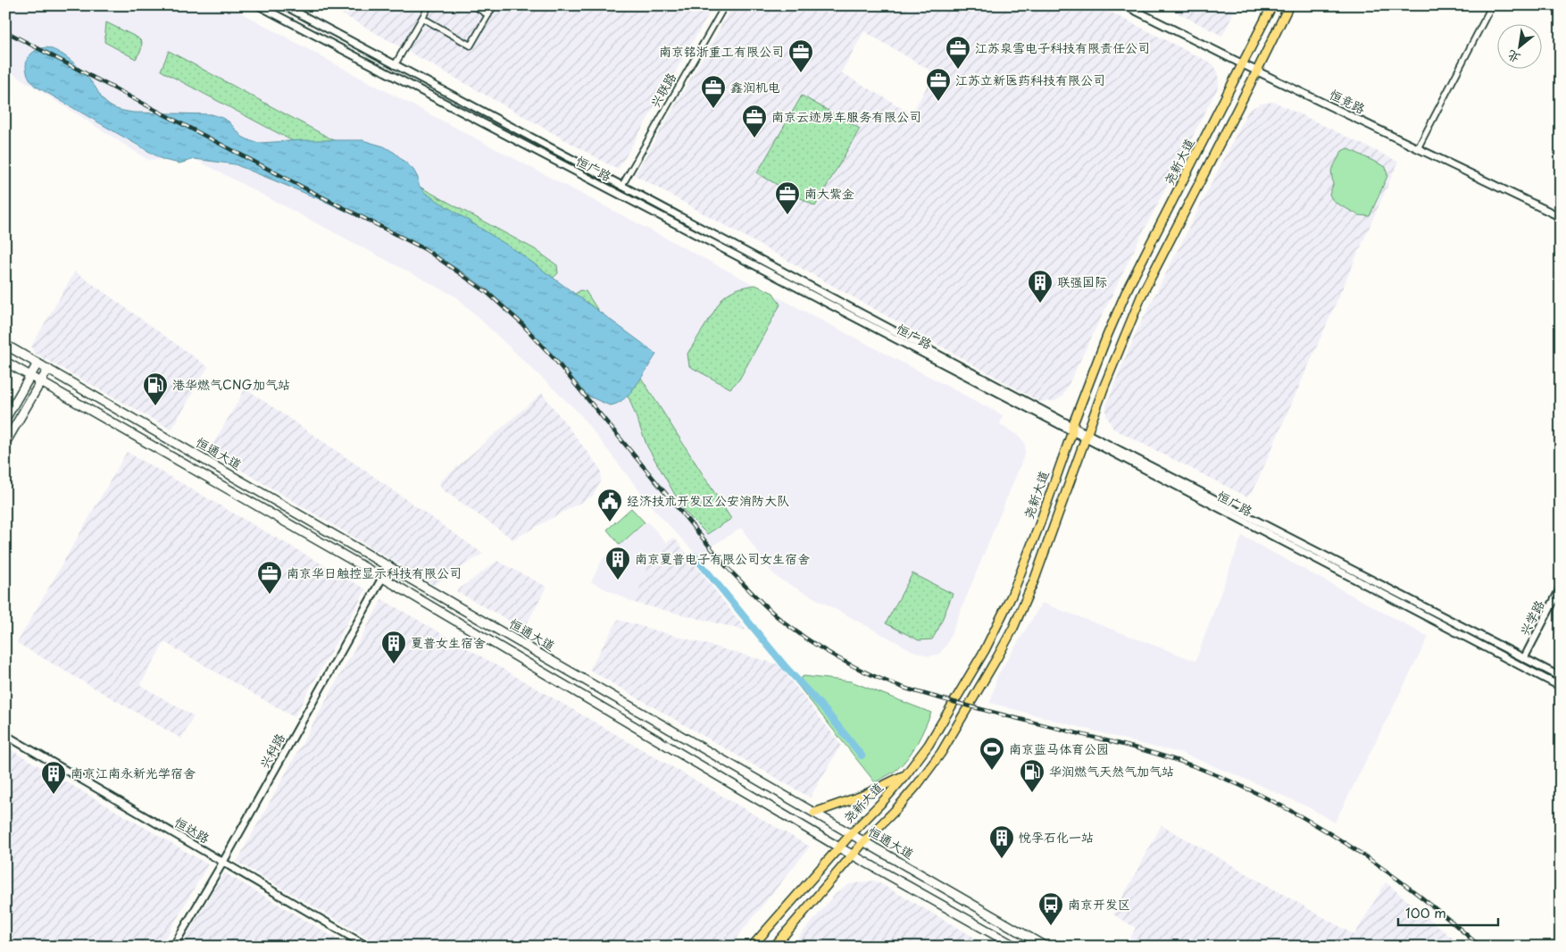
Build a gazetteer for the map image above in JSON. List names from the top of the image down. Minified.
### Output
{"streets":{"main road":["尧新大道","恒通大道"],"street":["兴联路","恒竞路","恒广路","兴学路","兴科路","恒达路"]},"crossings":[["兴联路","恒广路"],["恒竞路","尧新大道"],["尧新大道","恒广路"],["尧新大道","恒通大道"],["恒广路","兴学路"],["恒通大道","兴科路"],["兴科路","恒达路"]],"places":{"office":["江苏泉雪电子科技有限责任公司","南京铭浙重工有限公司","江苏立新医药科技有限公司","鑫润机电","南京云迹房车服务有限公司","南大紫金","南京华日触控显示科技有限公司"],"building":["联强国际","南京夏普电子有限公司女生宿舍","夏普女生宿舍","南京江南永新光学宿舍","悦孚石化一站"],"fuel station":["港华燃气CNG加气站","华润燃气天然气加气站"],"public building":["经济技术开发区公安消防大队"],"sports":["南京蓝马体育公园"],"bus stop":["南京开发区"]},"scale_bar":"100 m","north":"bottom left"}
